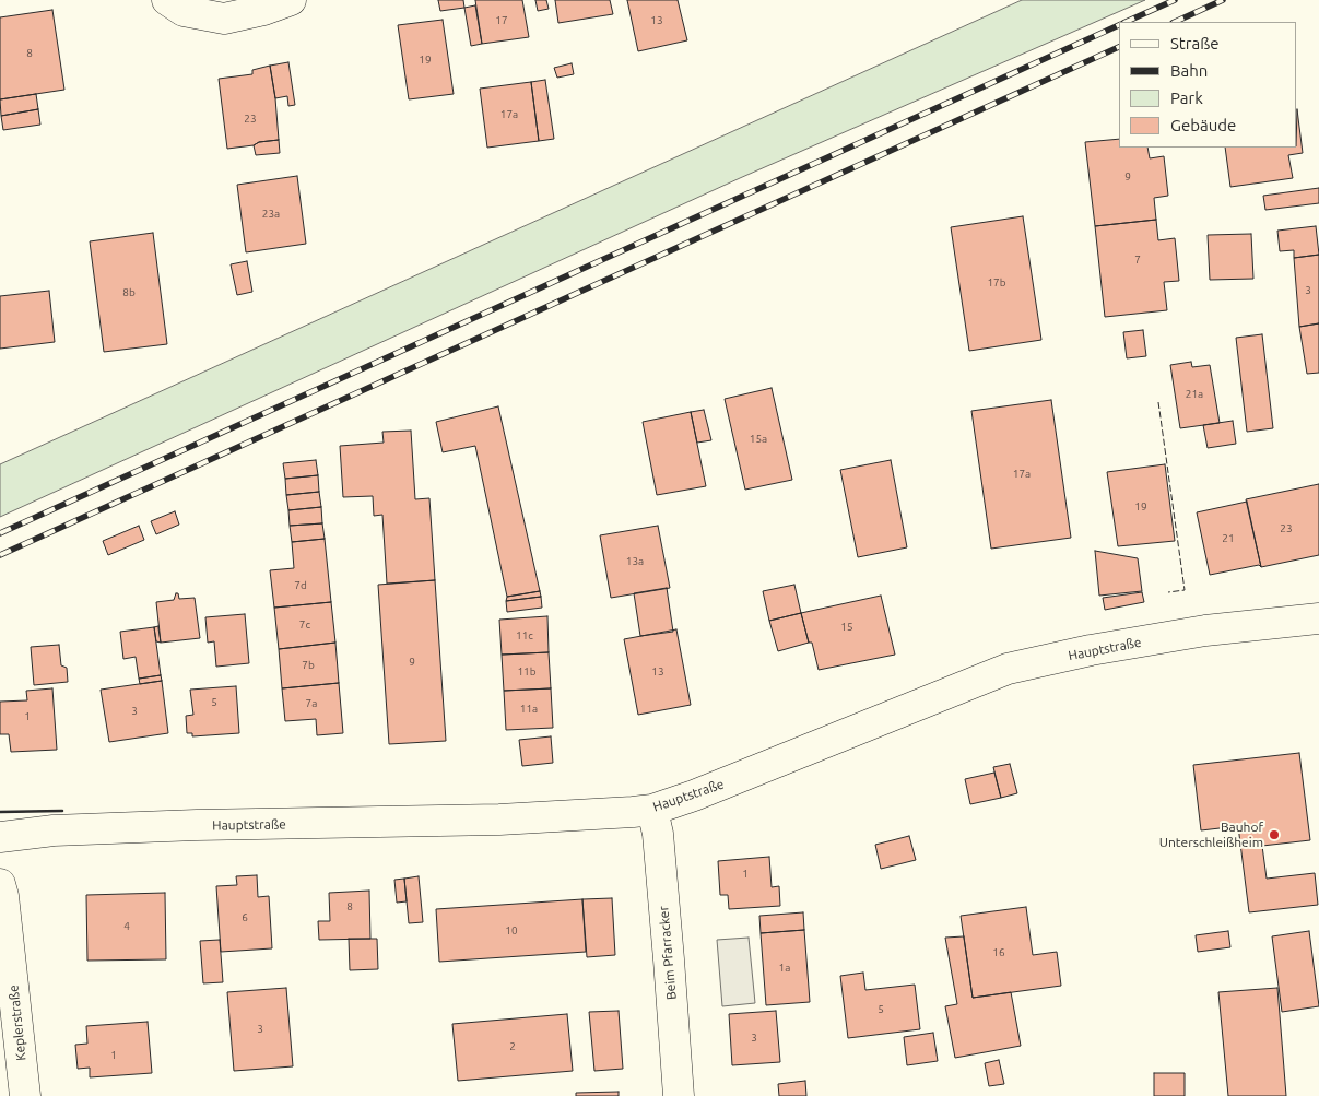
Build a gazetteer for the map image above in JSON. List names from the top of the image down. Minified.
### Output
{"streets":{"street":["Hauptstraße","Beim Pfarracker","Keplerstraße"]},"crossings":[["Hauptstraße","Beim Pfarracker"]],"places":["Bauhof Unterschleißheim"],"house_numbers":["17","13","8","19","17a","23","9","23a","7","17b","3","8b","21a","15a","17a","19","23","21","13a","7d","7c","15","11c","9","7b","11b","13","5","7a","11a","3","1","1","8","6","4","10","16","1a","5","3","3","2","1"],"legend":["Straße","Bahn","Park","Gebäude"]}
